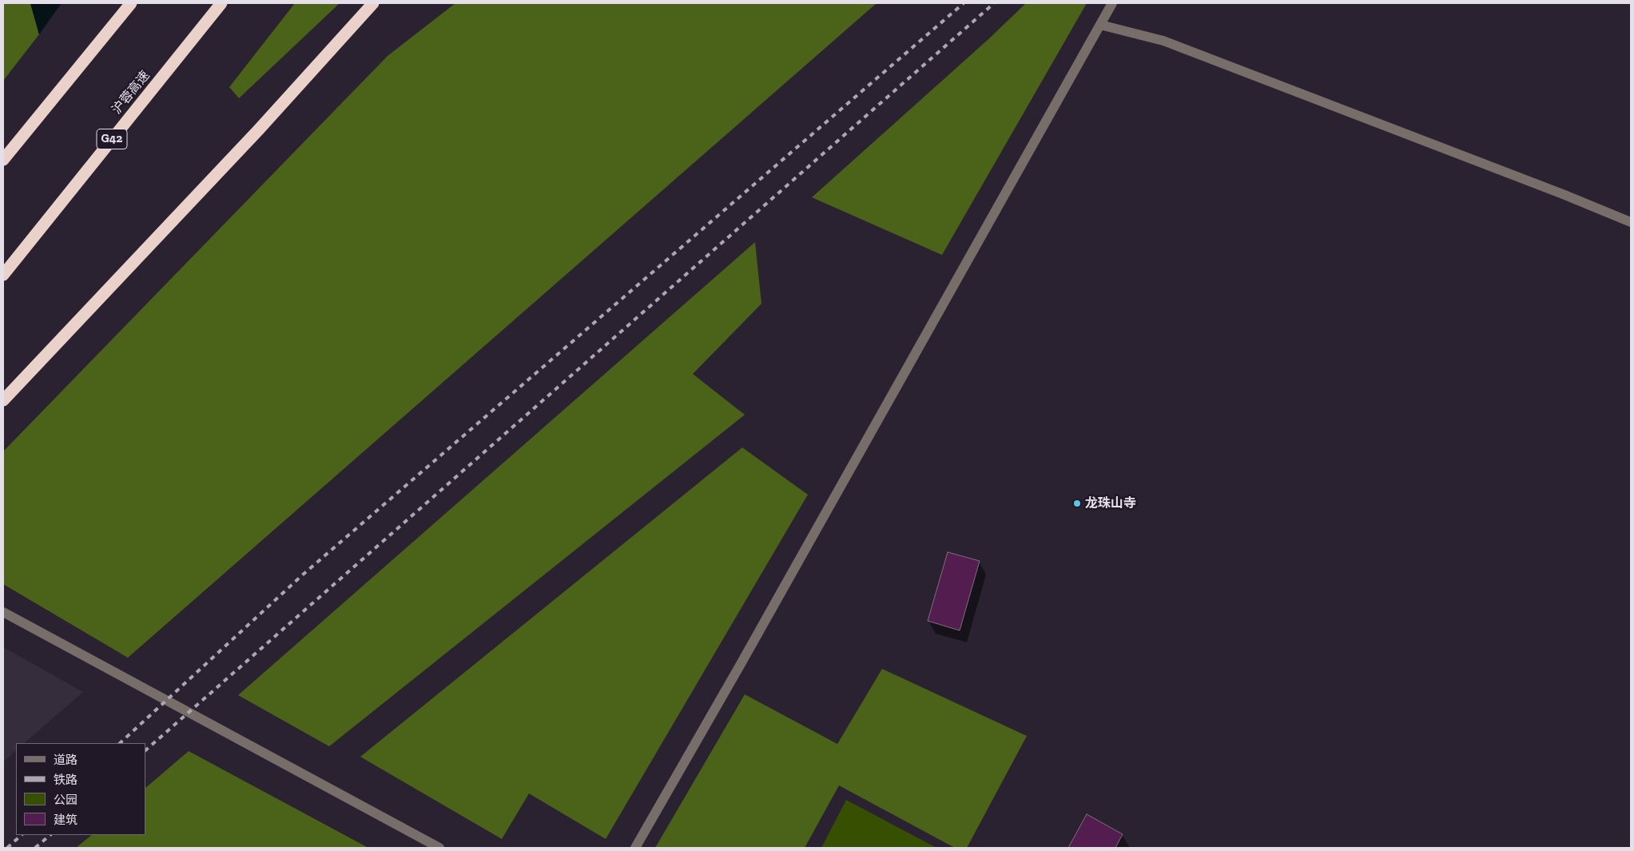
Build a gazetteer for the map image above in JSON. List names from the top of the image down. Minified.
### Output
{"streets":{"highway":["沪蓉高速","G42"]},"places":["龙珠山寺"],"legend":["道路","铁路","公园","建筑"]}
